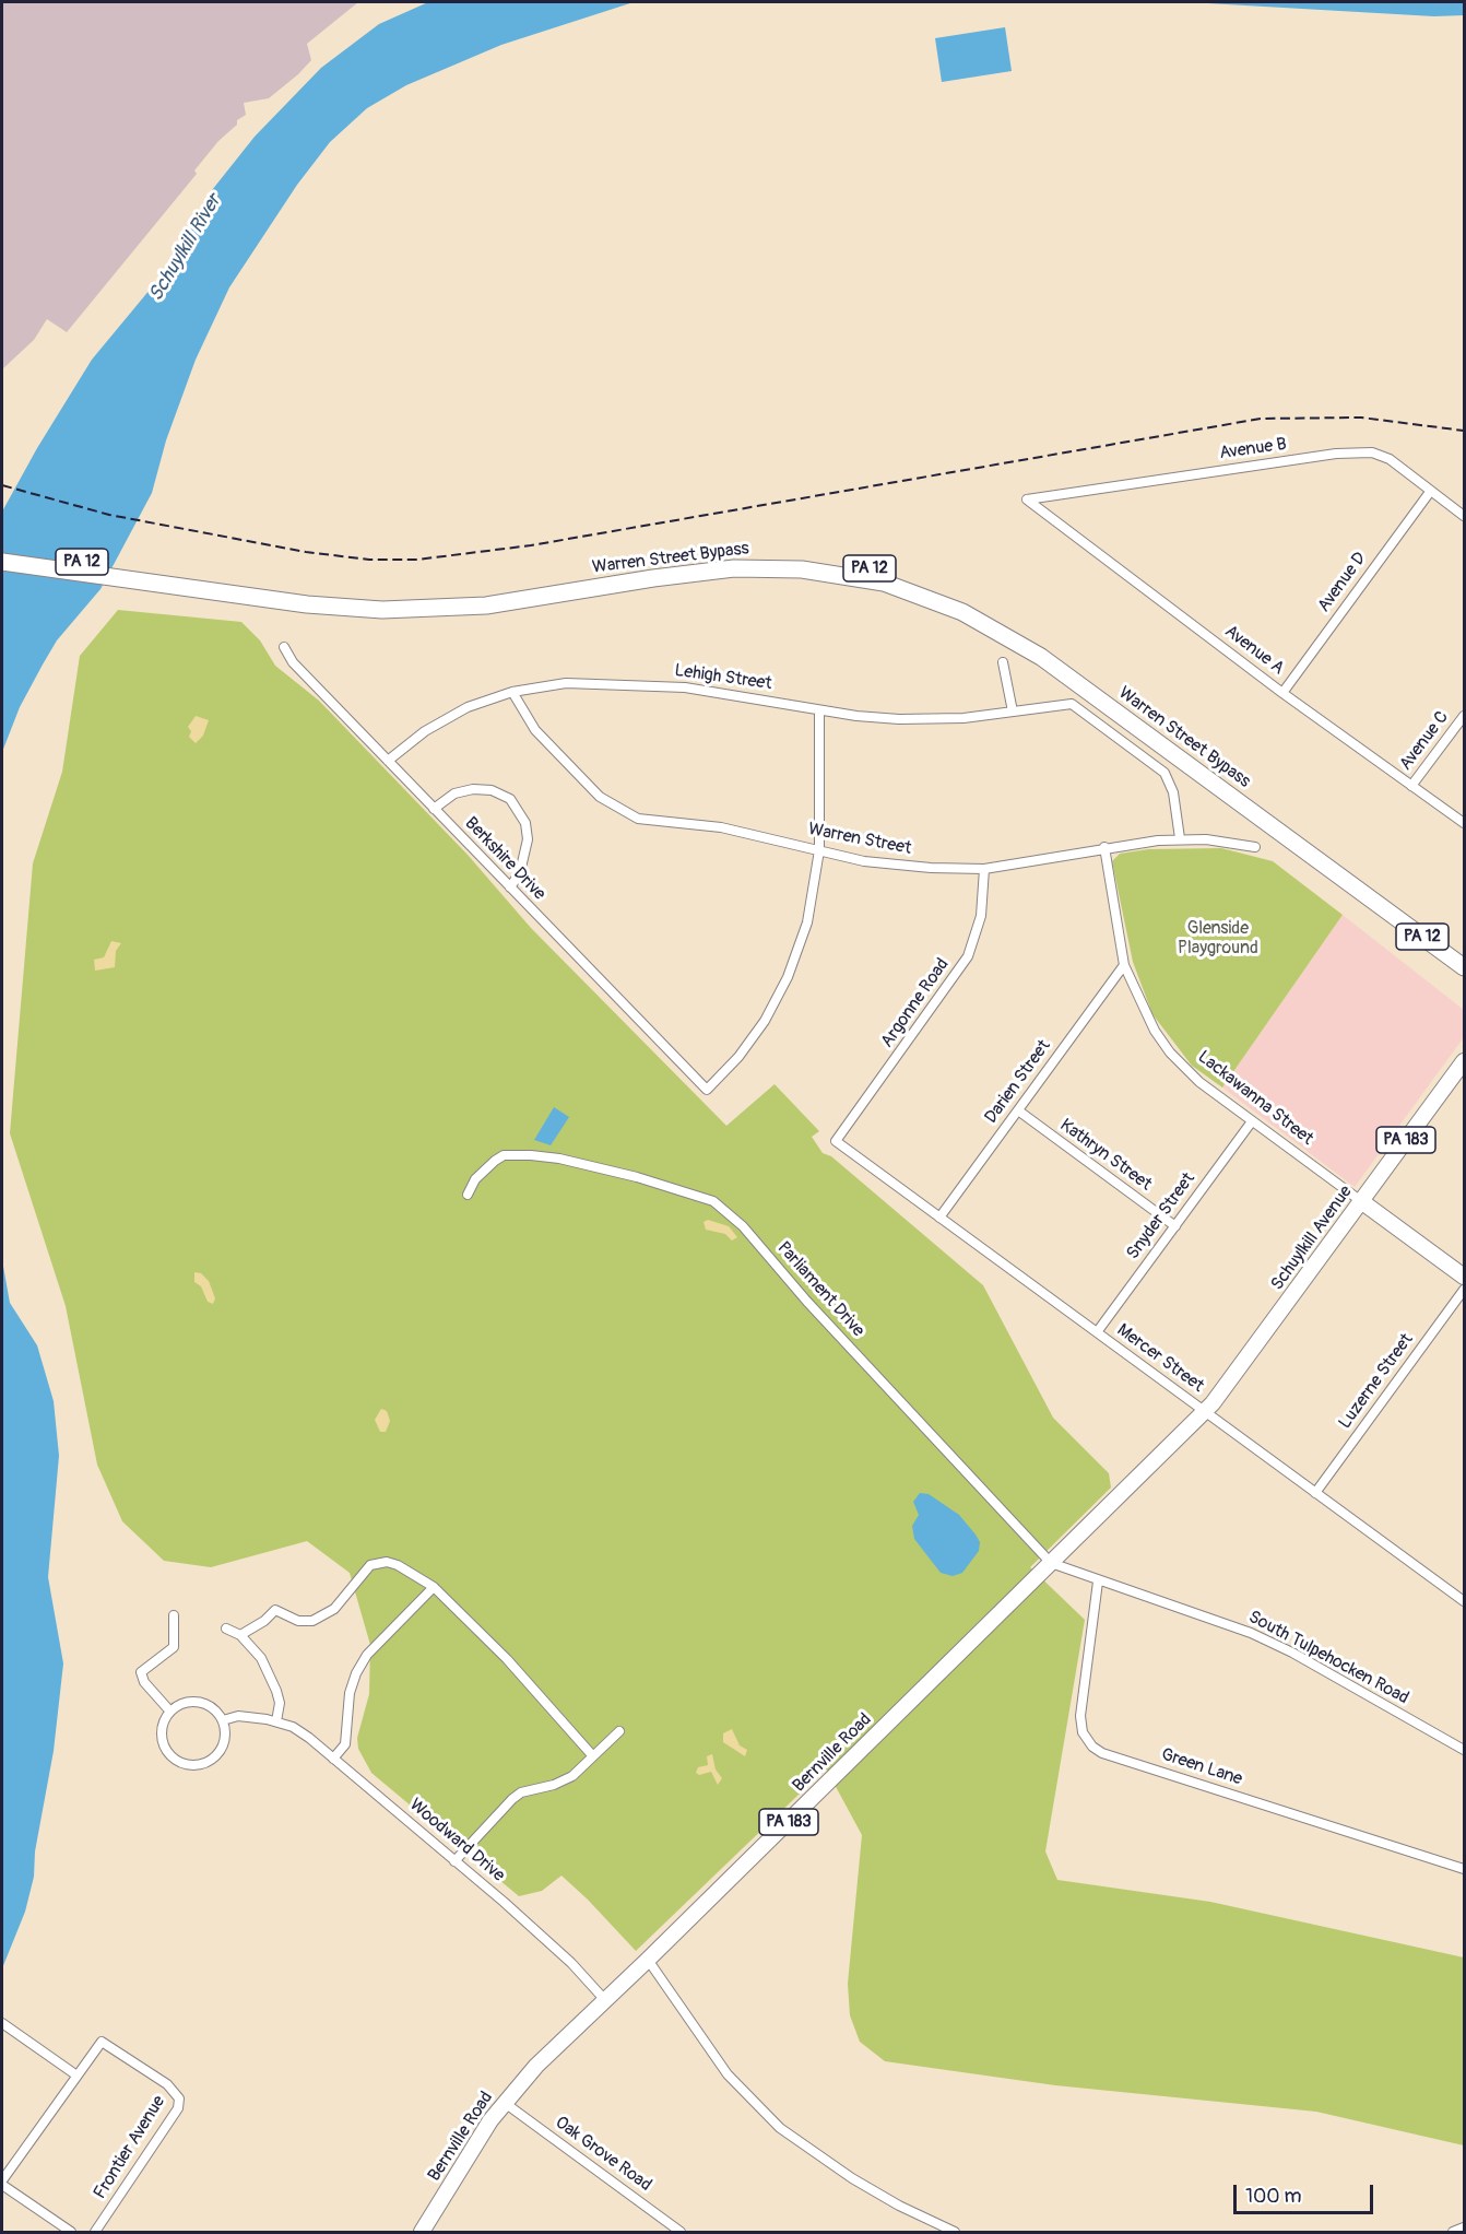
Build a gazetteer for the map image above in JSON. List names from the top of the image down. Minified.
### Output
{"streets":{"highway":["Warren Street Bypass","PA 12"],"main road":["Lackawanna Street","PA 183","Schuylkill Avenue","Bernville Road"],"street":["Avenue B","Avenue D","Avenue A","Lehigh Street","Avenue C","Warren Street","Berkshire Drive","Argonne Road","Darien Street","Kathryn Street","Snyder Street","Parliament Drive","Mercer Street","Luzerne Street","South Tulpehocken Road","Green Lane","Woodward Drive","Frontier Avenue","Oak Grove Road"]},"crossings":[["Avenue B","Avenue D"],["Avenue B","Avenue A"],["Avenue D","Avenue A"],["Avenue A","Avenue C"],["Lehigh Street","Warren Street"],["Lehigh Street","Berkshire Drive"],["Warren Street","Berkshire Drive"],["Warren Street","Argonne Road"],["Warren Street","Lackawanna Street"],["Argonne Road","Mercer Street"],["Darien Street","Lackawanna Street"],["Darien Street","Kathryn Street"],["Darien Street","Mercer Street"],["Lackawanna Street","Snyder Street"],["Lackawanna Street","Schuylkill Avenue"],["Kathryn Street","Snyder Street"],["Snyder Street","Mercer Street"],["Schuylkill Avenue","Mercer Street"],["Schuylkill Avenue","Bernville Road"],["Parliament Drive","South Tulpehocken Road"],["Parliament Drive","Bernville Road"],["Parliament Drive","Green Lane"],["Mercer Street","Luzerne Street"],["South Tulpehocken Road","Green Lane"],["Bernville Road","Woodward Drive"],["Bernville Road","Oak Grove Road"]],"water":["Schuylkill River"],"parks":["Glenside Playground"],"scale_bar":"100 m"}
